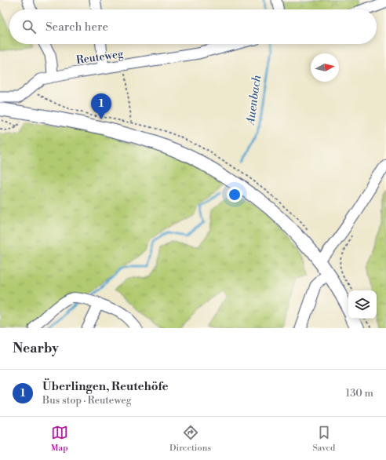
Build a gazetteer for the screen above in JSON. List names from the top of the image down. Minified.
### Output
{"streets":{"street":["Reuteweg"]},"water":["Auenbach"],"north":"right","page":{"search":"Search here","pins":"1","heading":"Nearby","list":[{"mark":"1","name":"Überlingen, Reutehöfe","note":"Bus stop · Reuteweg","value":"130 m"}],"nav":["Map","Directions","Saved"]}}
